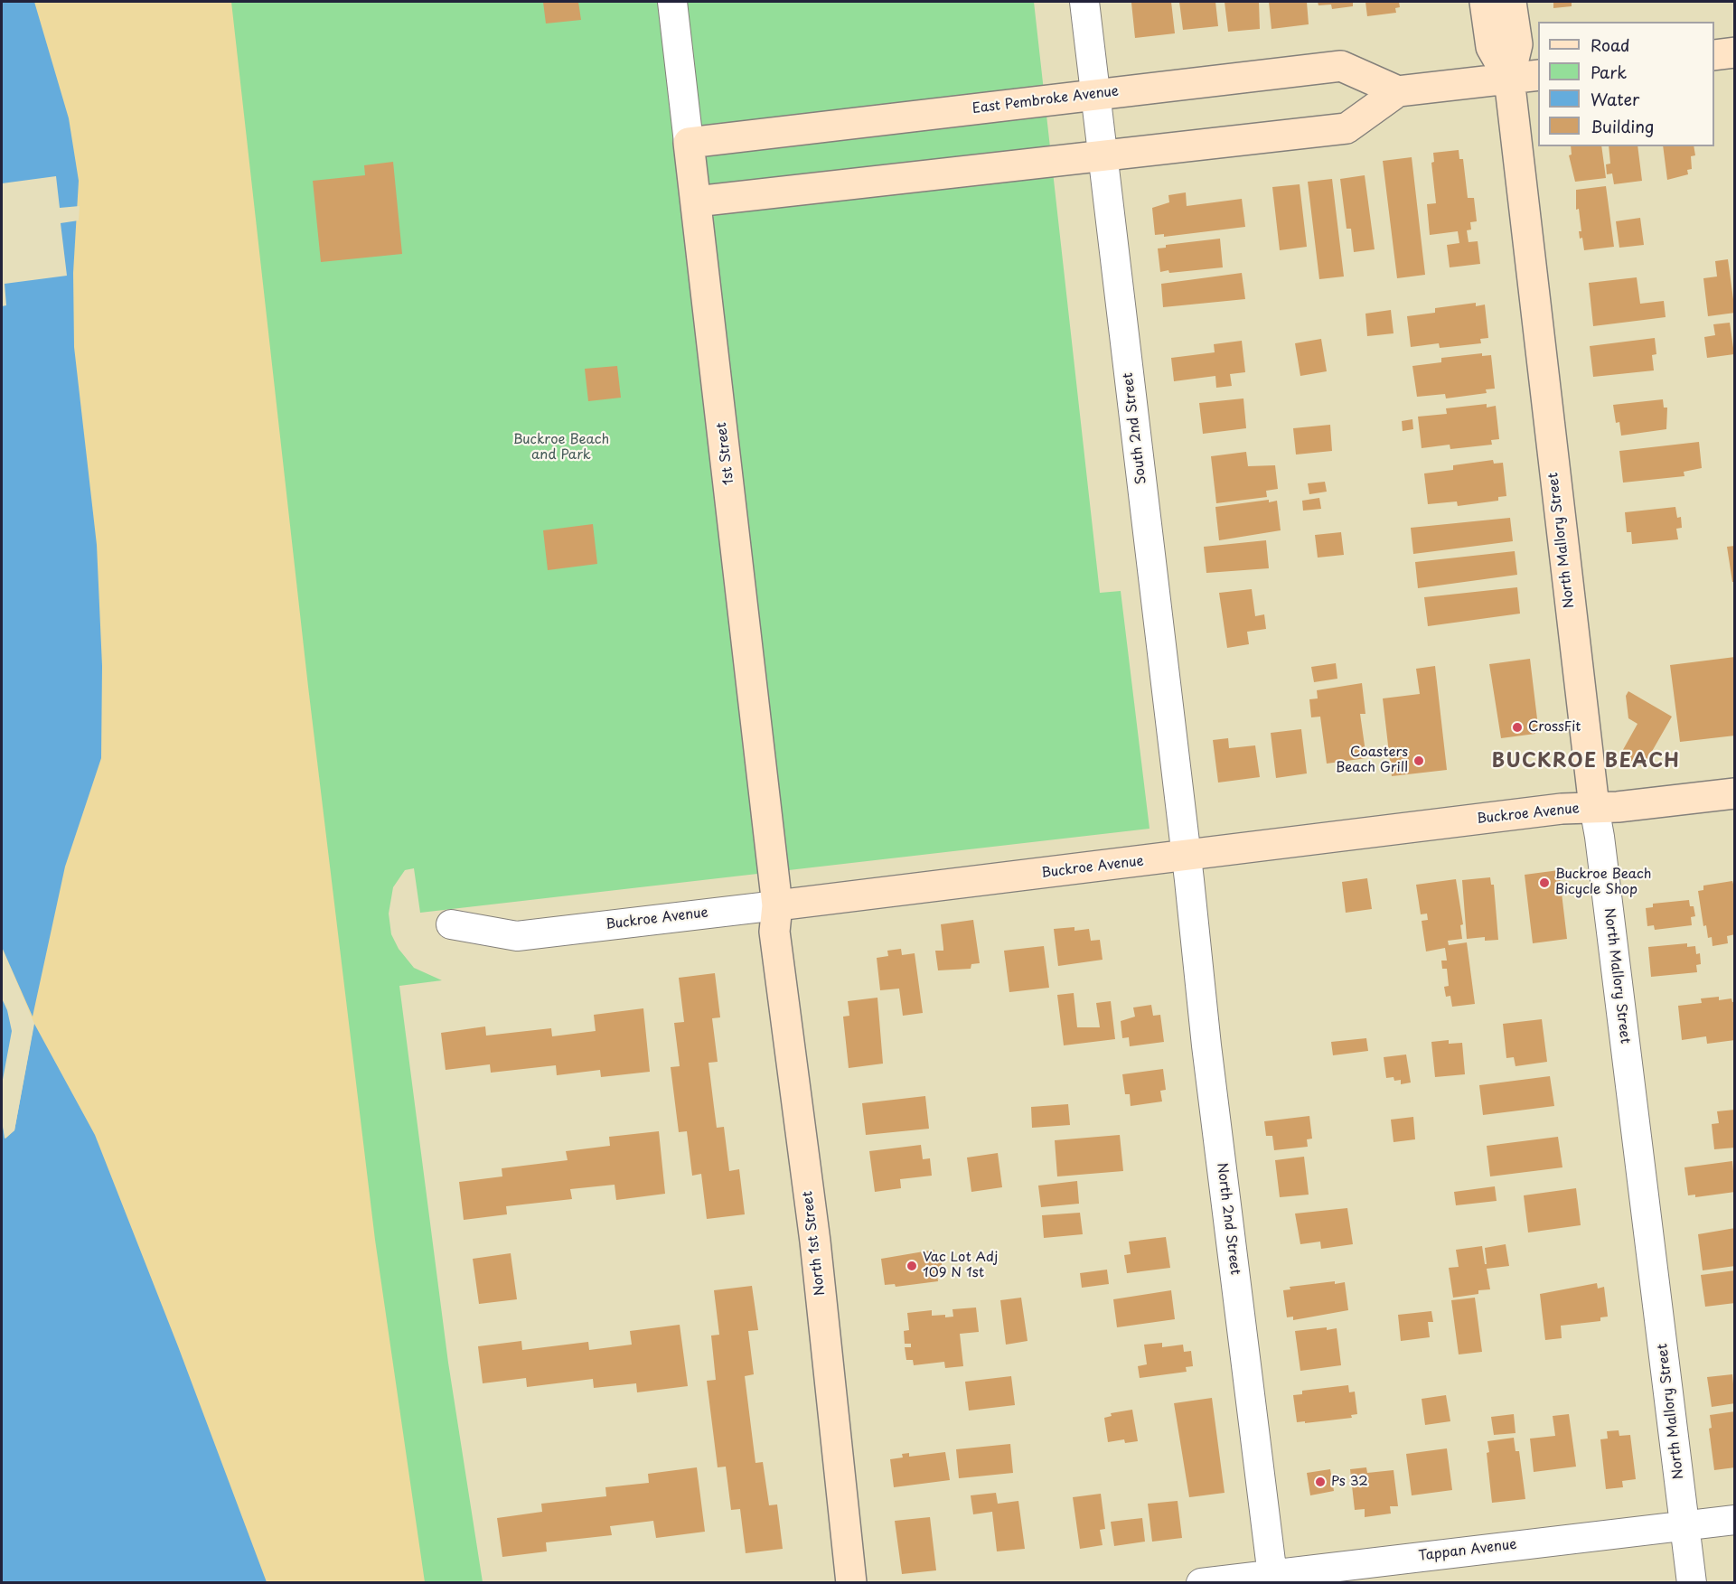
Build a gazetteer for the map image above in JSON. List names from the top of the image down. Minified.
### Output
{"streets":{"street":["East Pembroke Avenue","South 2nd Street","1st Street","North Mallory Street","Buckroe Avenue","North 2nd Street","North 1st Street","Tappan Avenue"]},"crossings":[["East Pembroke Avenue","South 2nd Street"],["East Pembroke Avenue","1st Street"],["South 2nd Street","Buckroe Avenue"],["South 2nd Street","North 2nd Street"],["1st Street","Buckroe Avenue"],["1st Street","North 1st Street"],["North Mallory Street","Buckroe Avenue"],["North Mallory Street","Tappan Avenue"],["Buckroe Avenue","North 2nd Street"],["Buckroe Avenue","North 1st Street"],["North 2nd Street","Tappan Avenue"]],"districts":["BUCKROE BEACH"],"parks":["Buckroe Beach and Park"],"places":["CrossFit","Coasters Beach Grill","Buckroe Beach Bicycle Shop","Vac Lot Adj 109 N 1st","Ps 32"],"legend":["Road","Park","Water","Building"]}
